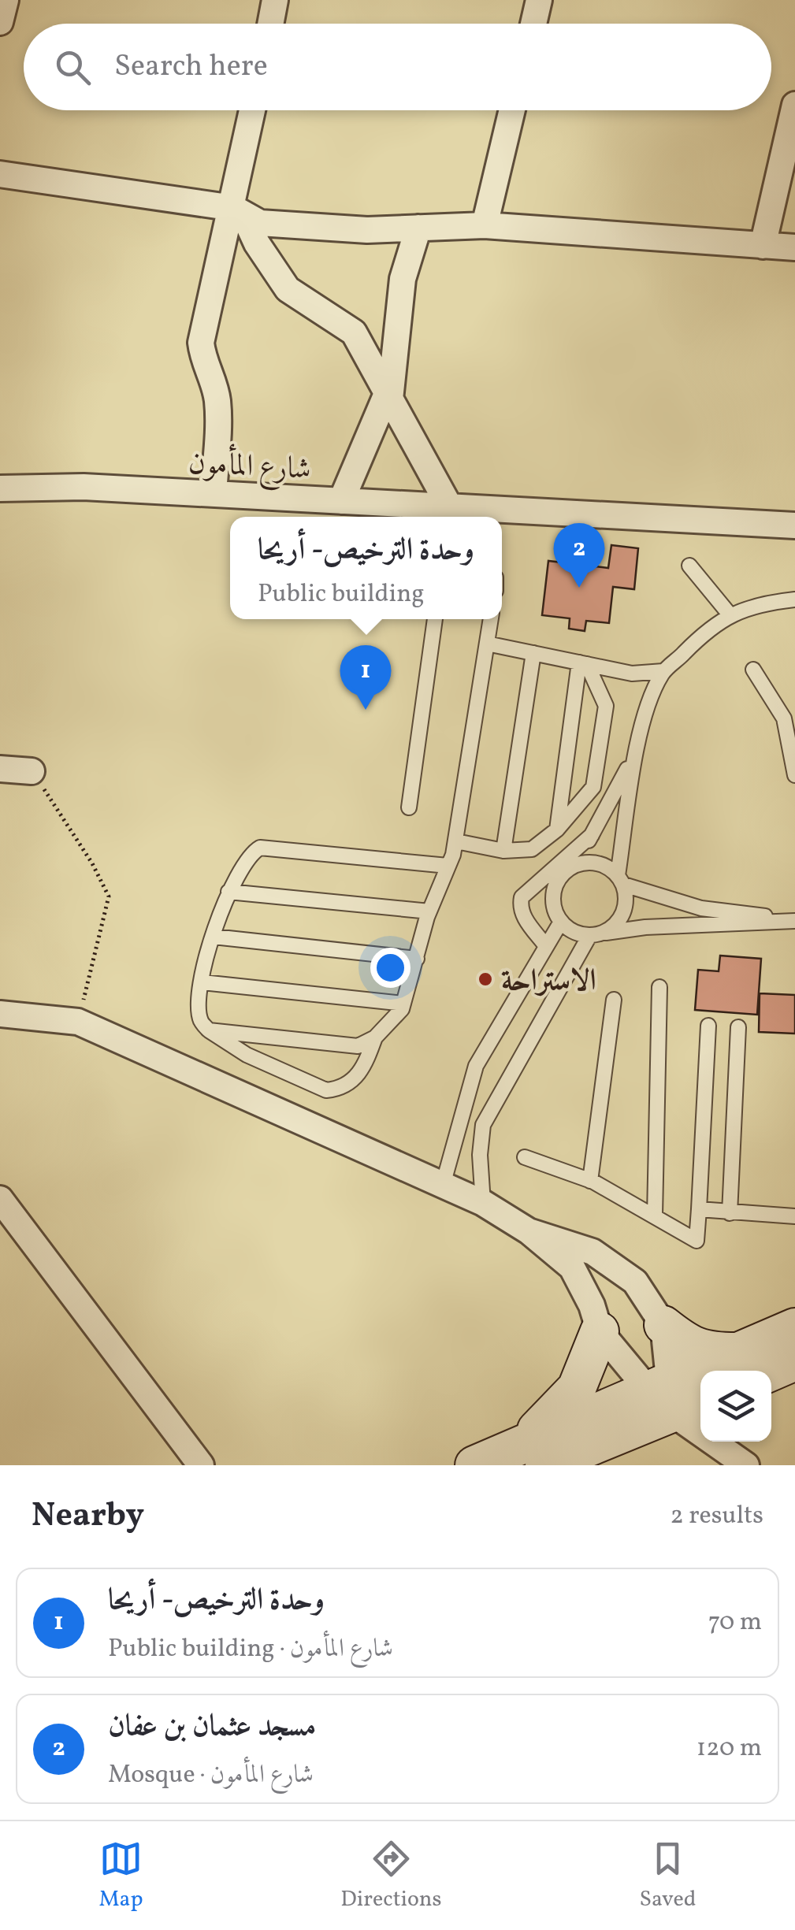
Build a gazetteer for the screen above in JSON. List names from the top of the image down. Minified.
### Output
{"streets":{"street":["شارع المأمون"]},"places":["الاستراحة"],"page":{"search":"Search here","popup":["وحدة الترخيص- أريحا","Public building"],"pins":["2","1"],"heading":["Nearby","2 results"],"list":[{"mark":"1","name":"وحدة الترخيص- أريحا","note":"Public building · شارع المأمون","value":"70 m"},{"mark":"2","name":"مسجد عثمان بن عفان","note":"Mosque · شارع المأمون","value":"120 m"}],"nav":["Map","Directions","Saved"]}}
